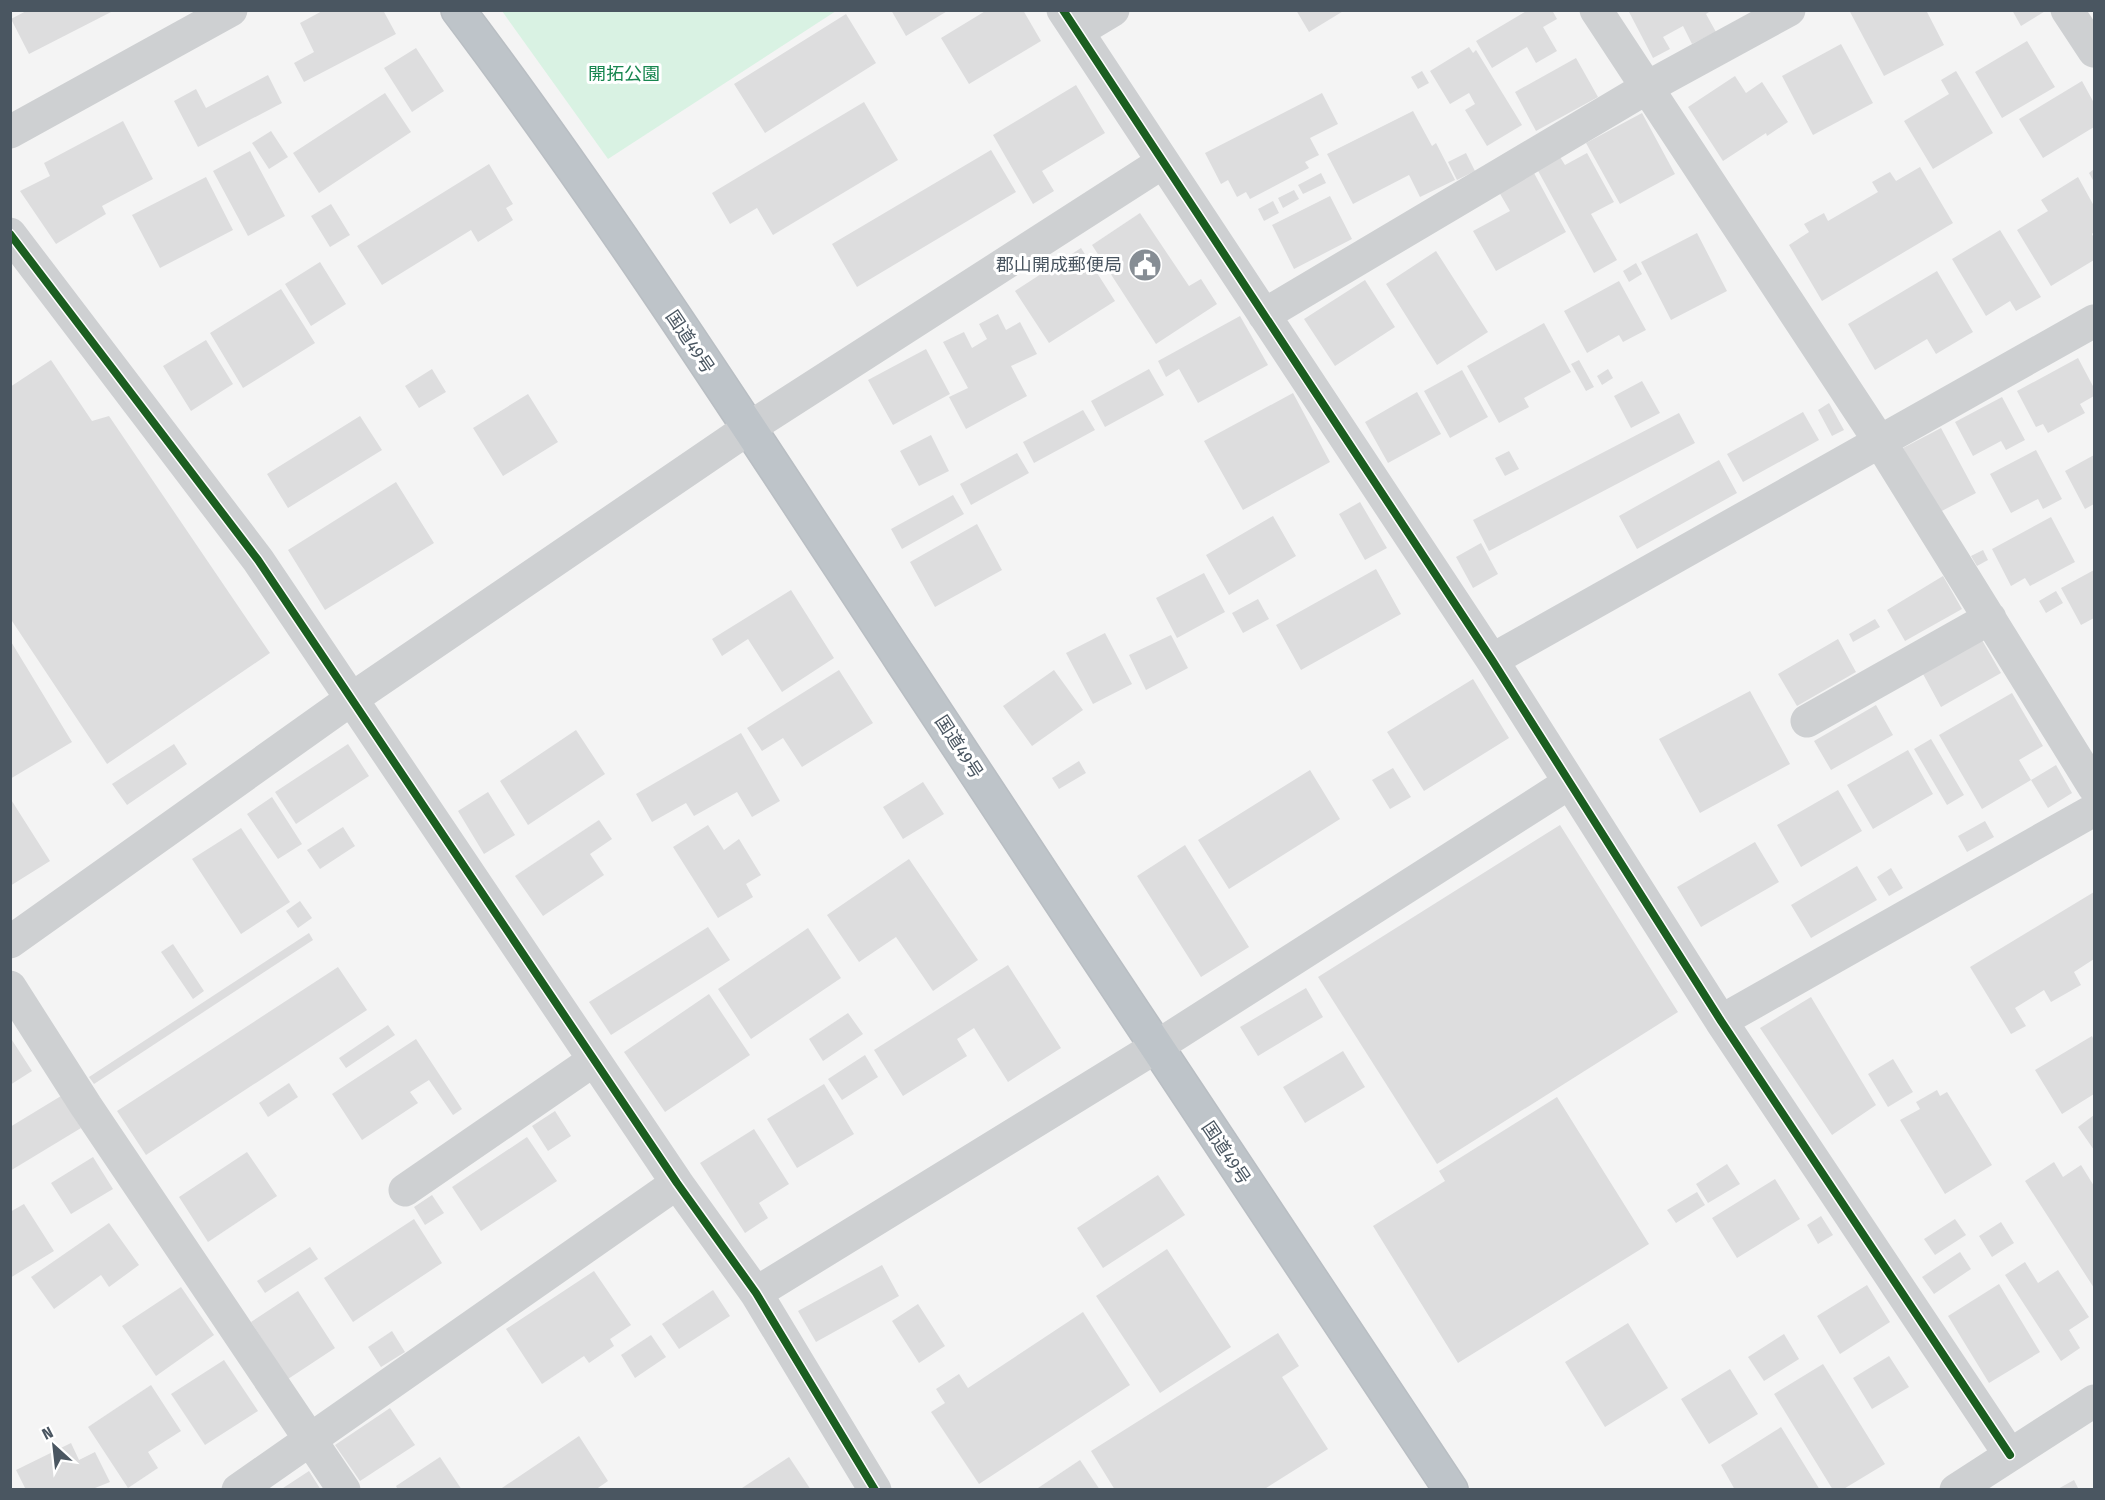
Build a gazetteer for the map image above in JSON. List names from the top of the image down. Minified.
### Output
{"streets":{"highway":["国道49号"]},"parks":["開拓公園"],"places":{"public building":["郡山開成郵便局"]},"north":"top left"}
